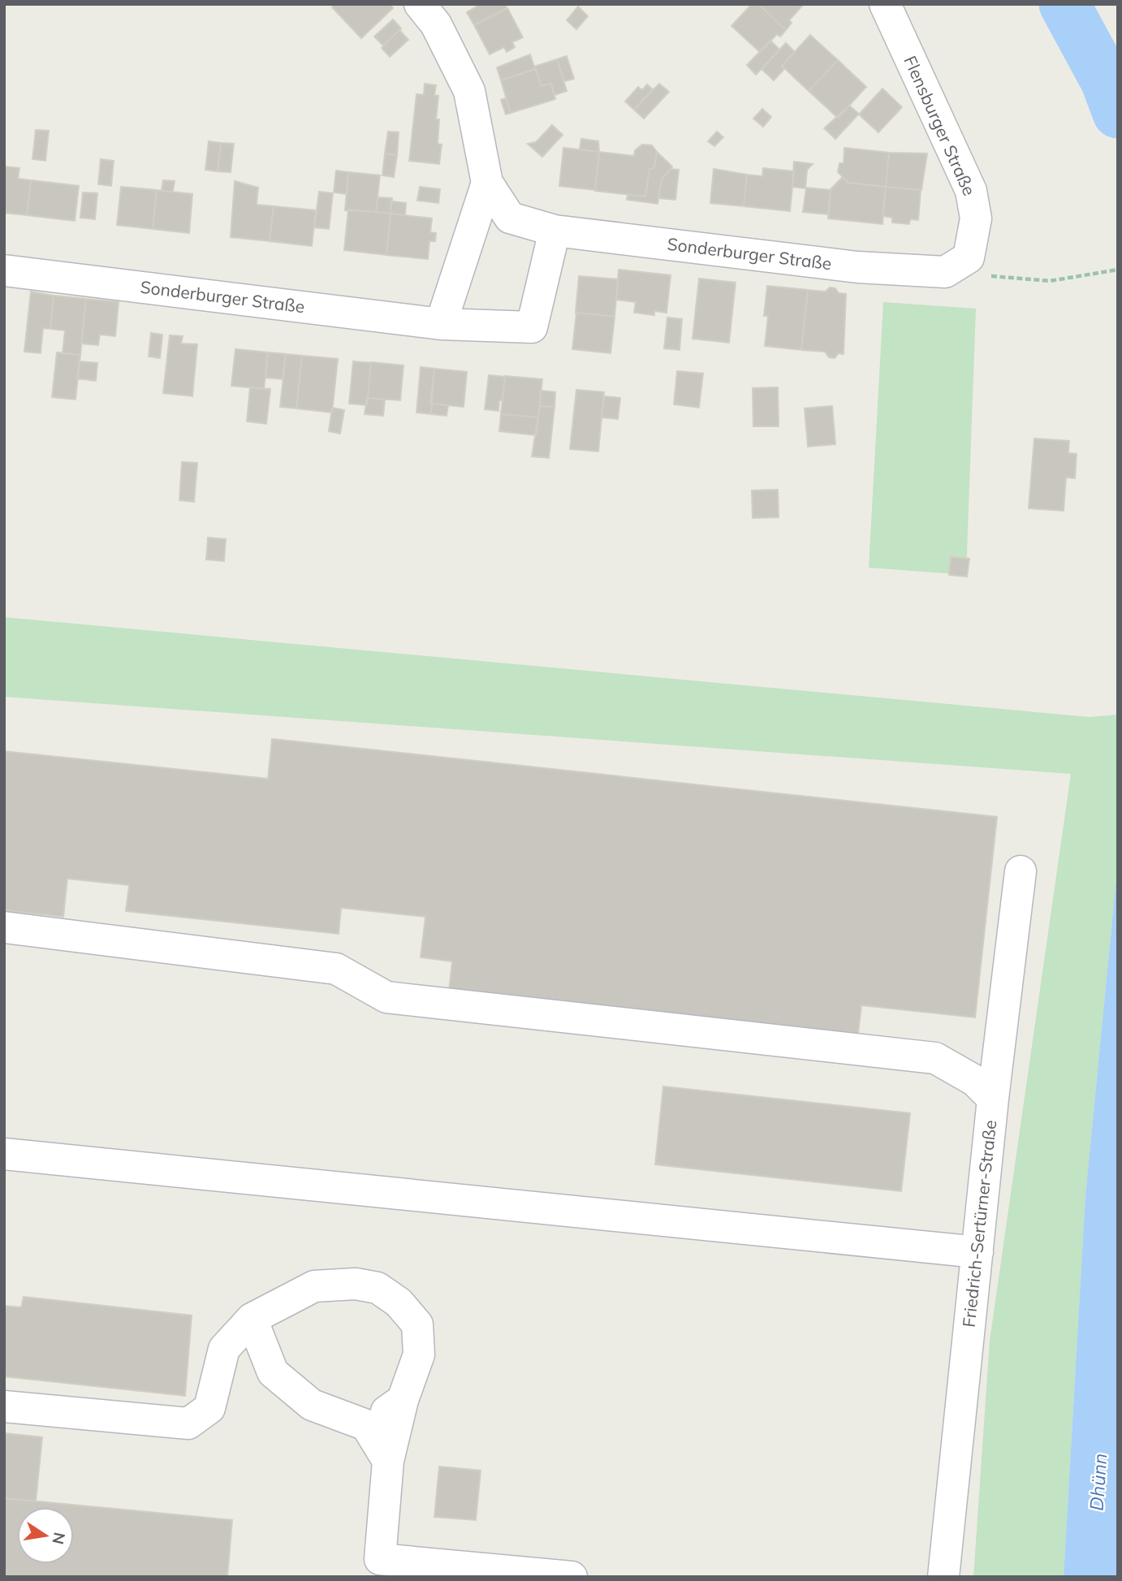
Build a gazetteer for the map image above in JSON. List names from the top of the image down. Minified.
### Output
{"streets":{"street":["Flensburger Straße","Sonderburger Straße","Friedrich-Sertürner-Straße"]},"crossings":[["Flensburger Straße","Sonderburger Straße"]],"water":["Dhünn"],"north":"right"}
